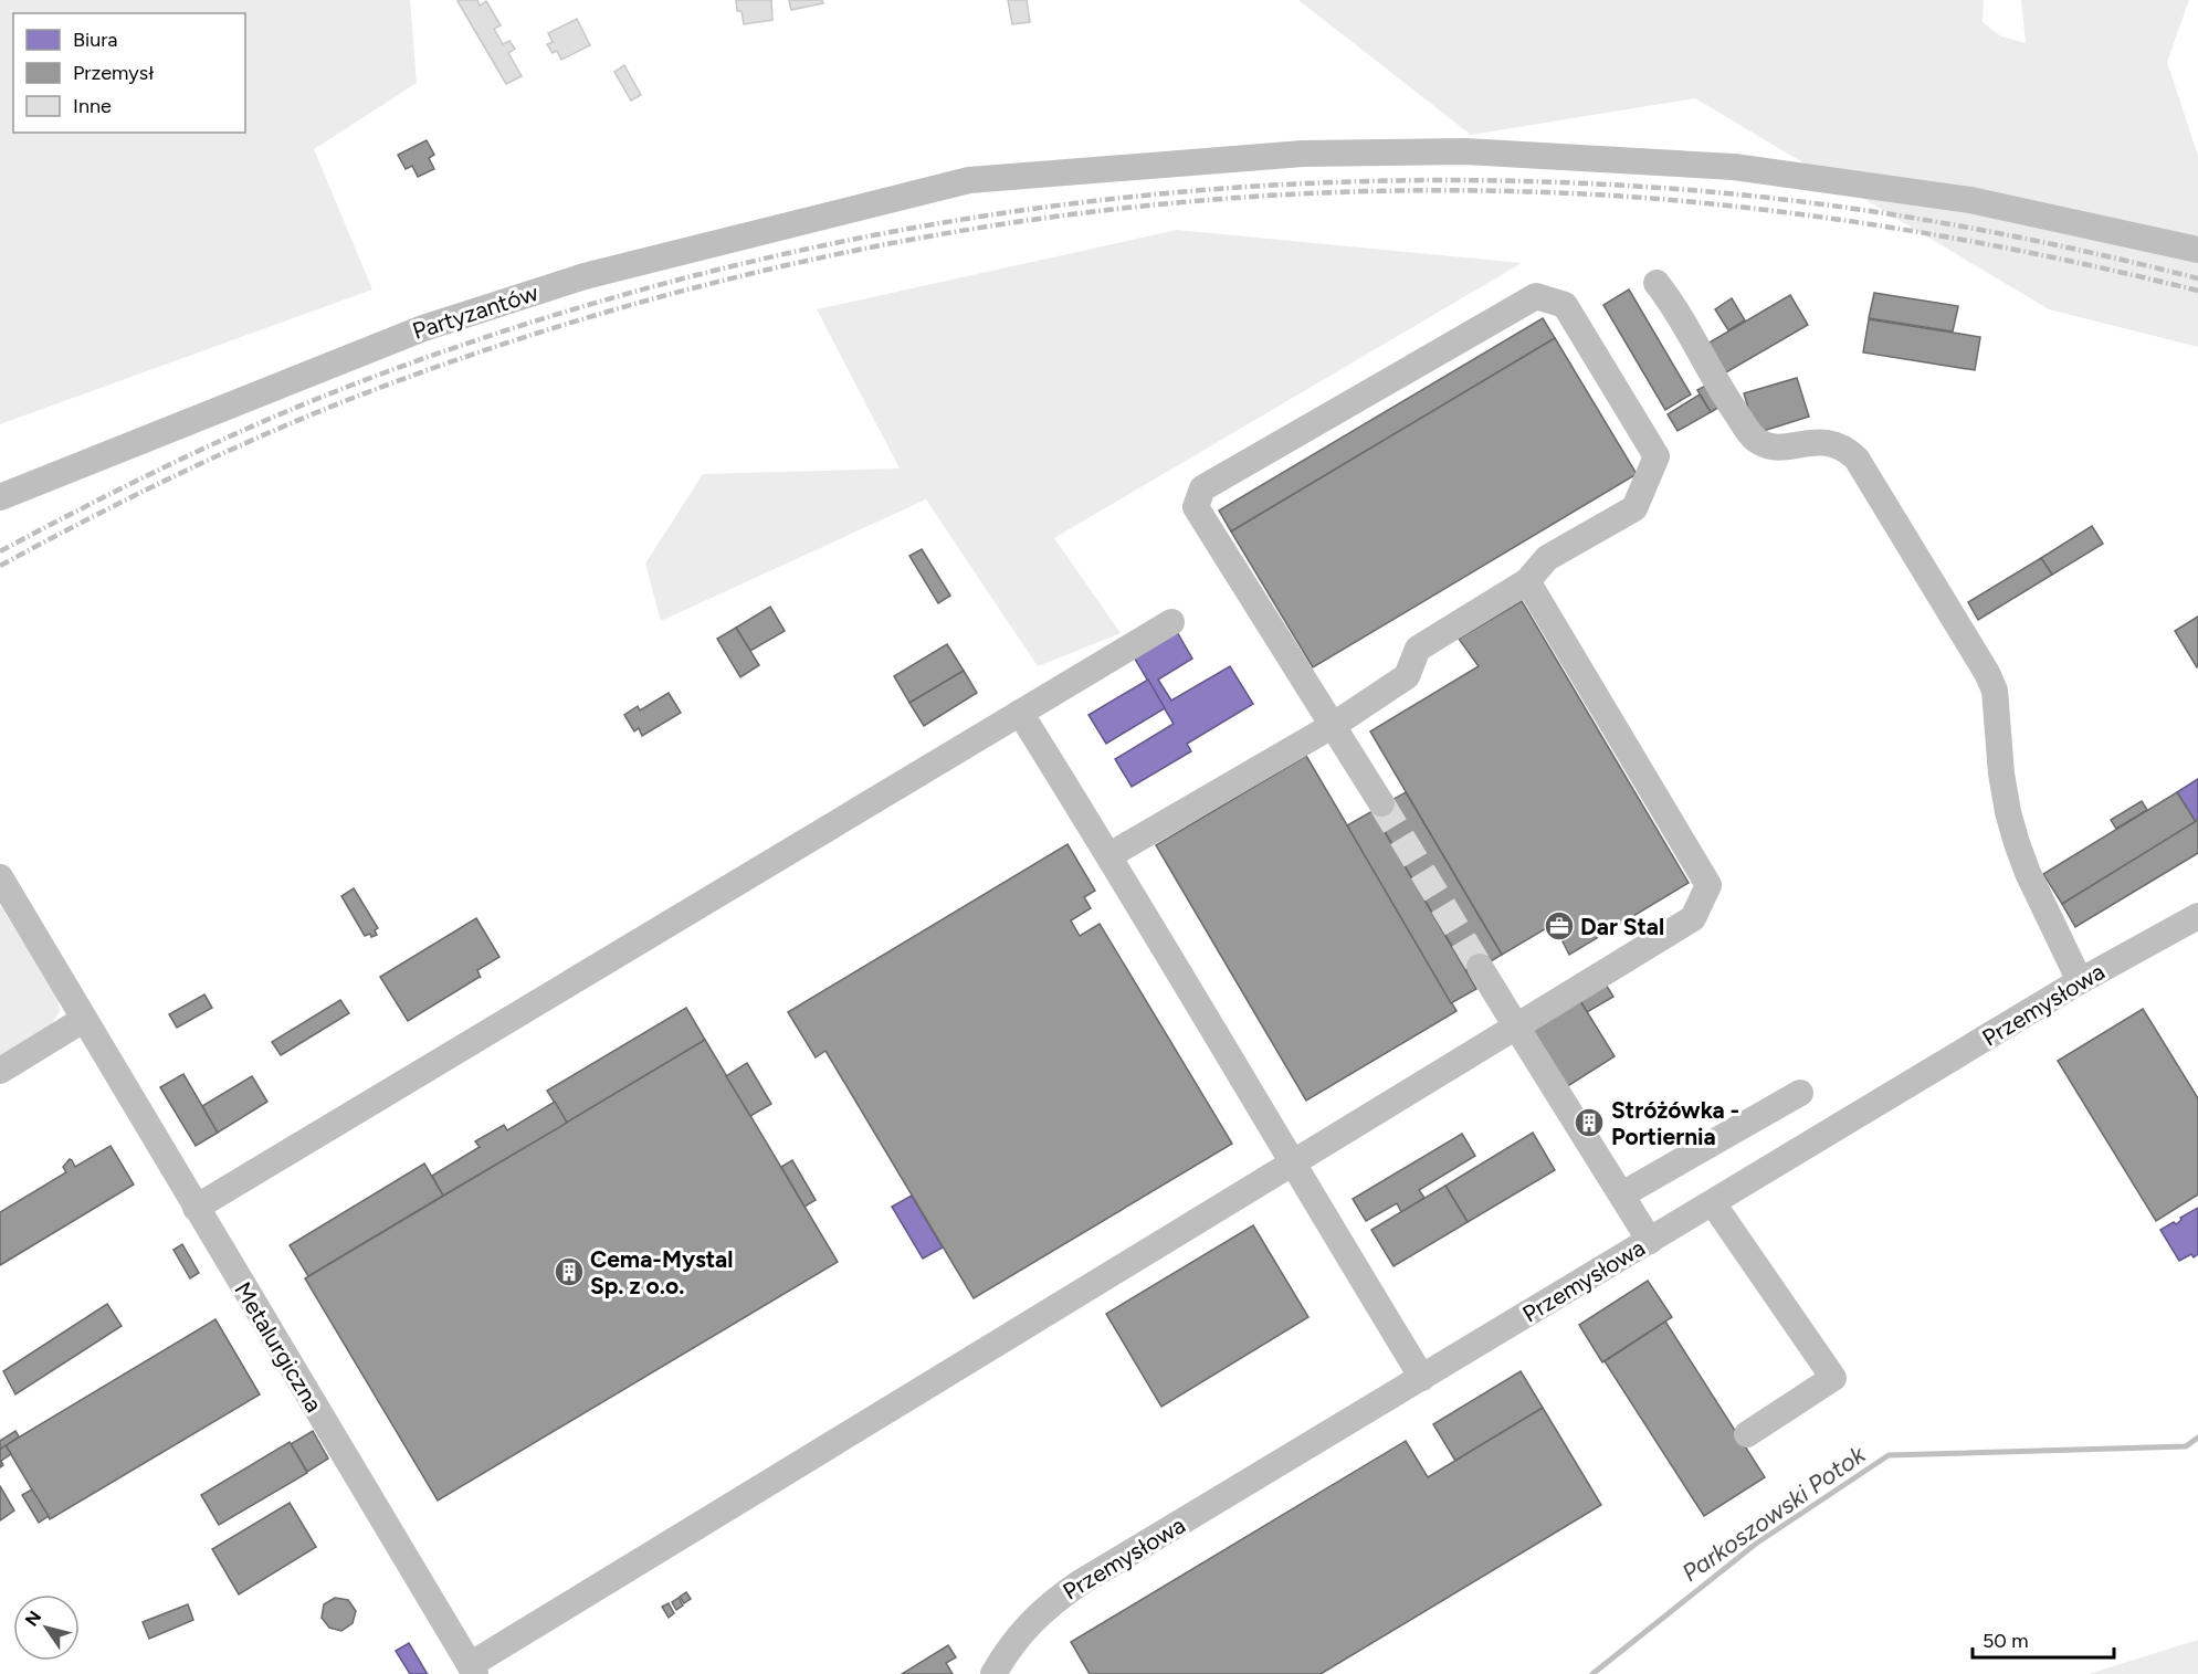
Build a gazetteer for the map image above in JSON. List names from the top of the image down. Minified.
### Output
{"streets":{"street":["Partyzantów","Przemysłowa","Metalurgiczna"]},"water":["Parkoszowski Potok"],"places":{"office":["Dar Stal"],"building":["Stróżówka - Portiernia","Cema-Mystal Sp. z o.o."]},"legend":["Biura","Przemysł","Inne"],"scale_bar":"50 m","north":"top left"}
